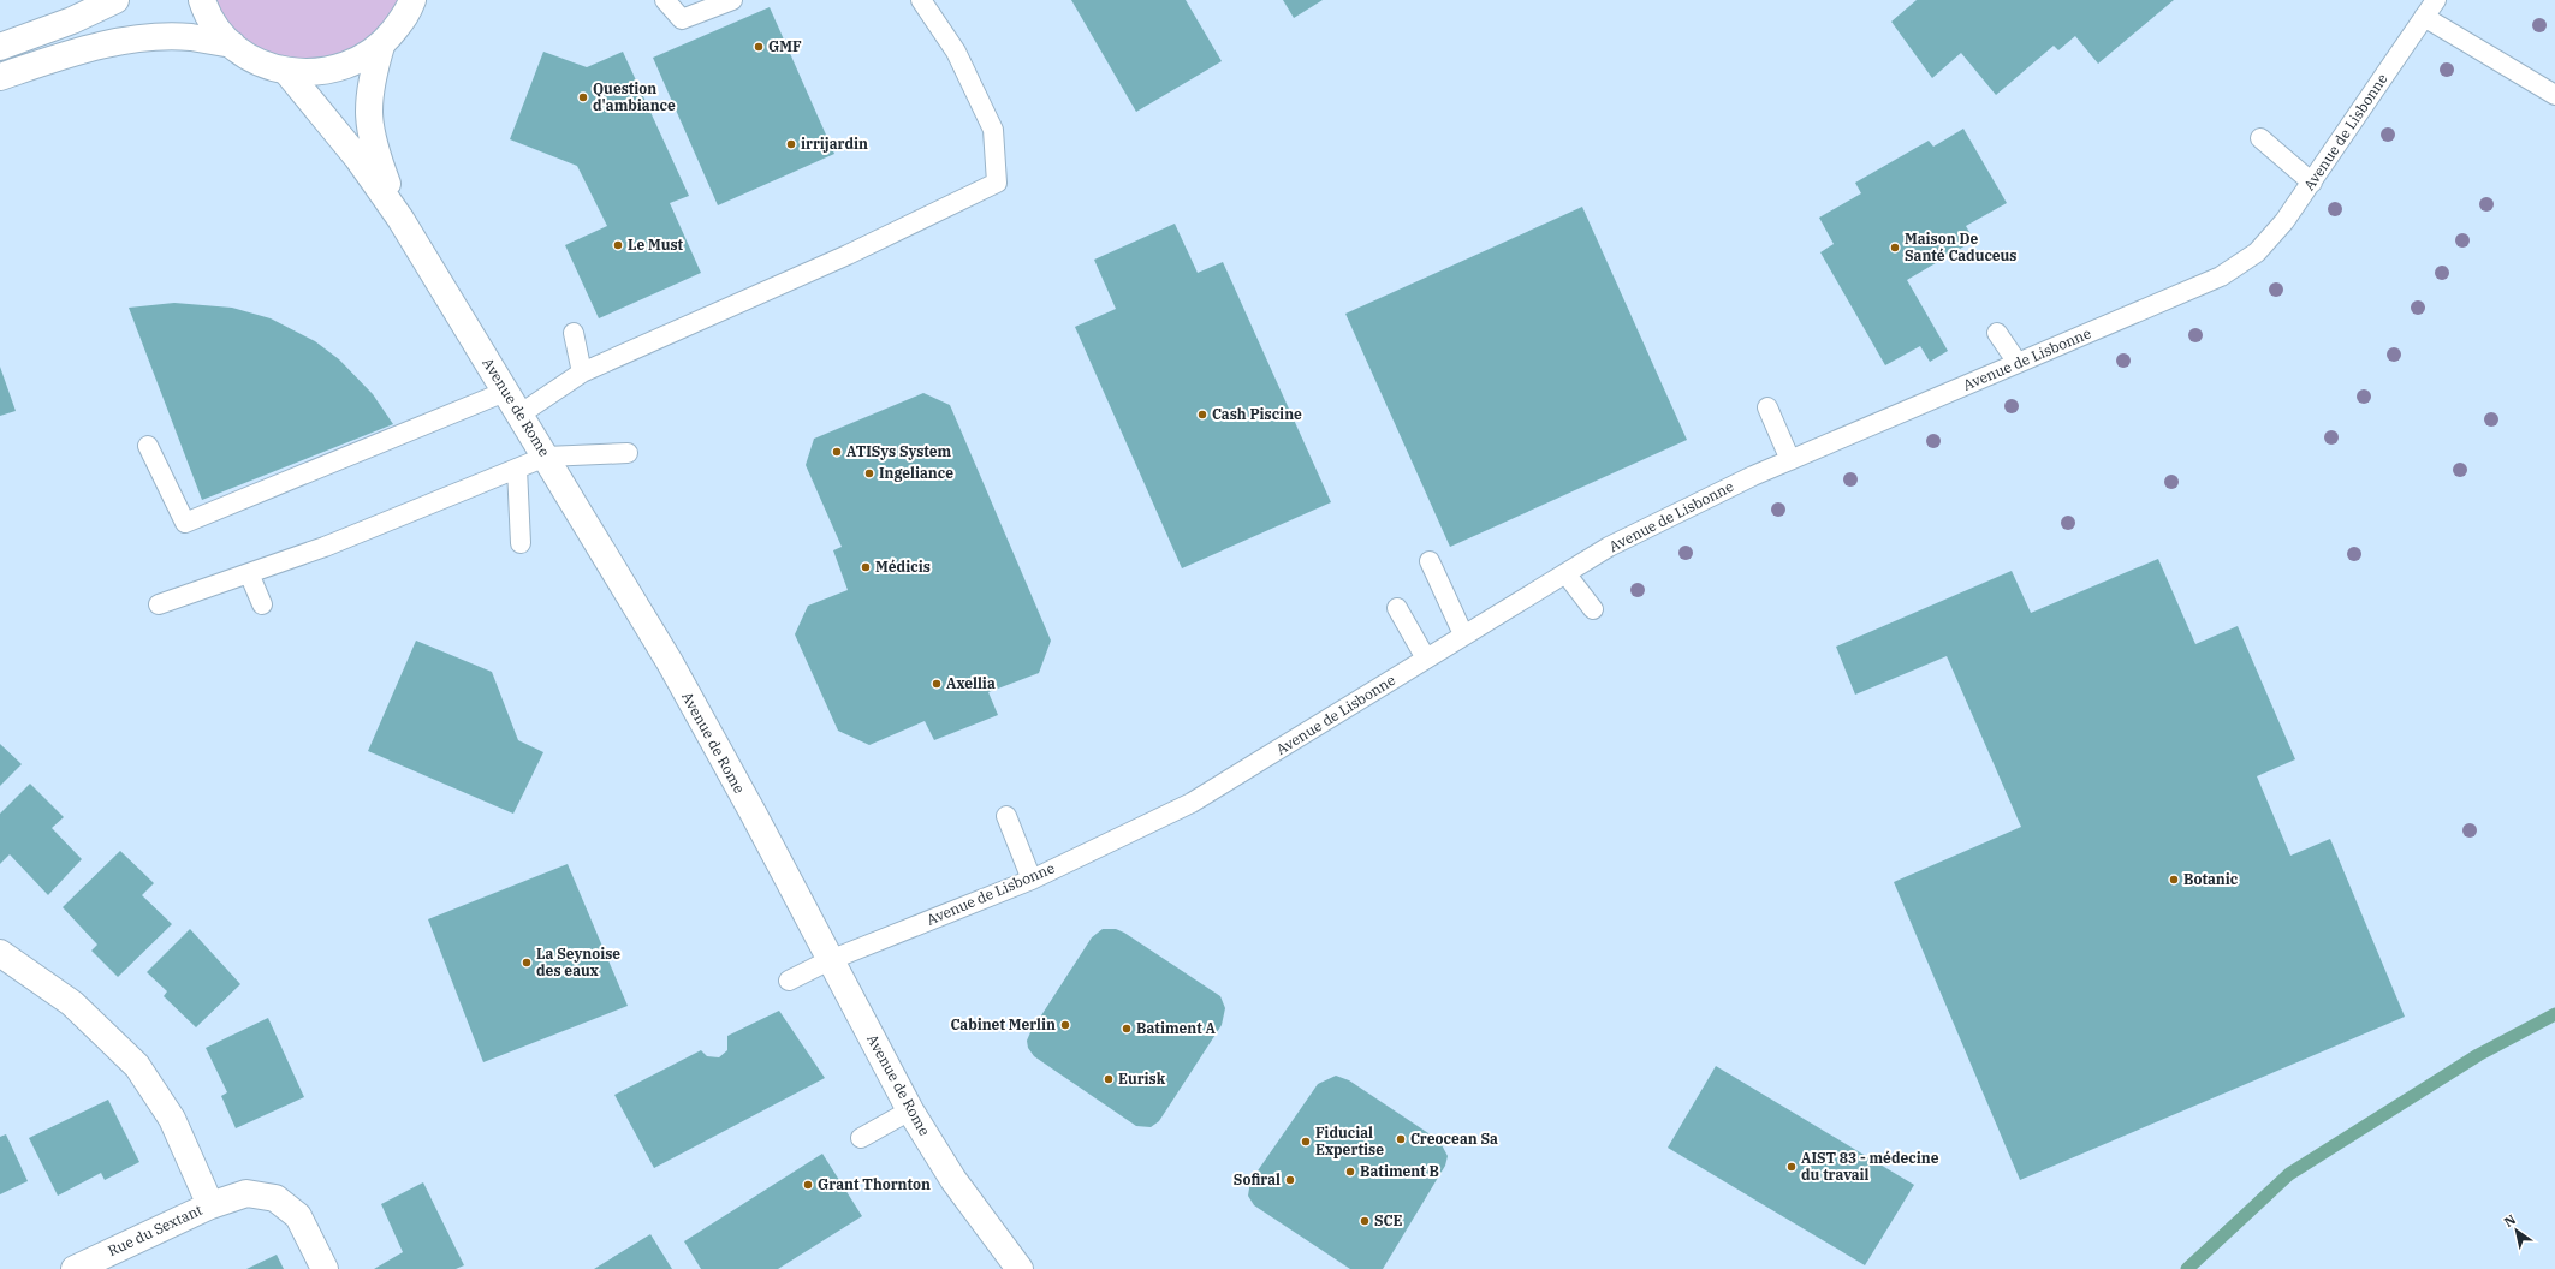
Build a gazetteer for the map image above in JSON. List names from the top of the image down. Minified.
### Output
{"streets":{"street":["Avenue de Rome","Rue du Sextant"],"lane":["Avenue de Lisbonne"]},"crossings":[["Avenue de Lisbonne","Avenue de Rome"]],"places":["GMF","Question d'ambiance","irrijardin","Le Must","Maison De Santé Caduceus","Cash Piscine","ATISys System","Ingeliance","Médicis","Axellia","Botanic","La Seynoise des eaux","Cabinet Merlin","Batiment A","Eurisk","Creocean Sa","Fiducial Expertise","AIST 83 - médecine du travail","Batiment B","Sofiral","Grant Thornton","SCE"],"north":"top left"}
